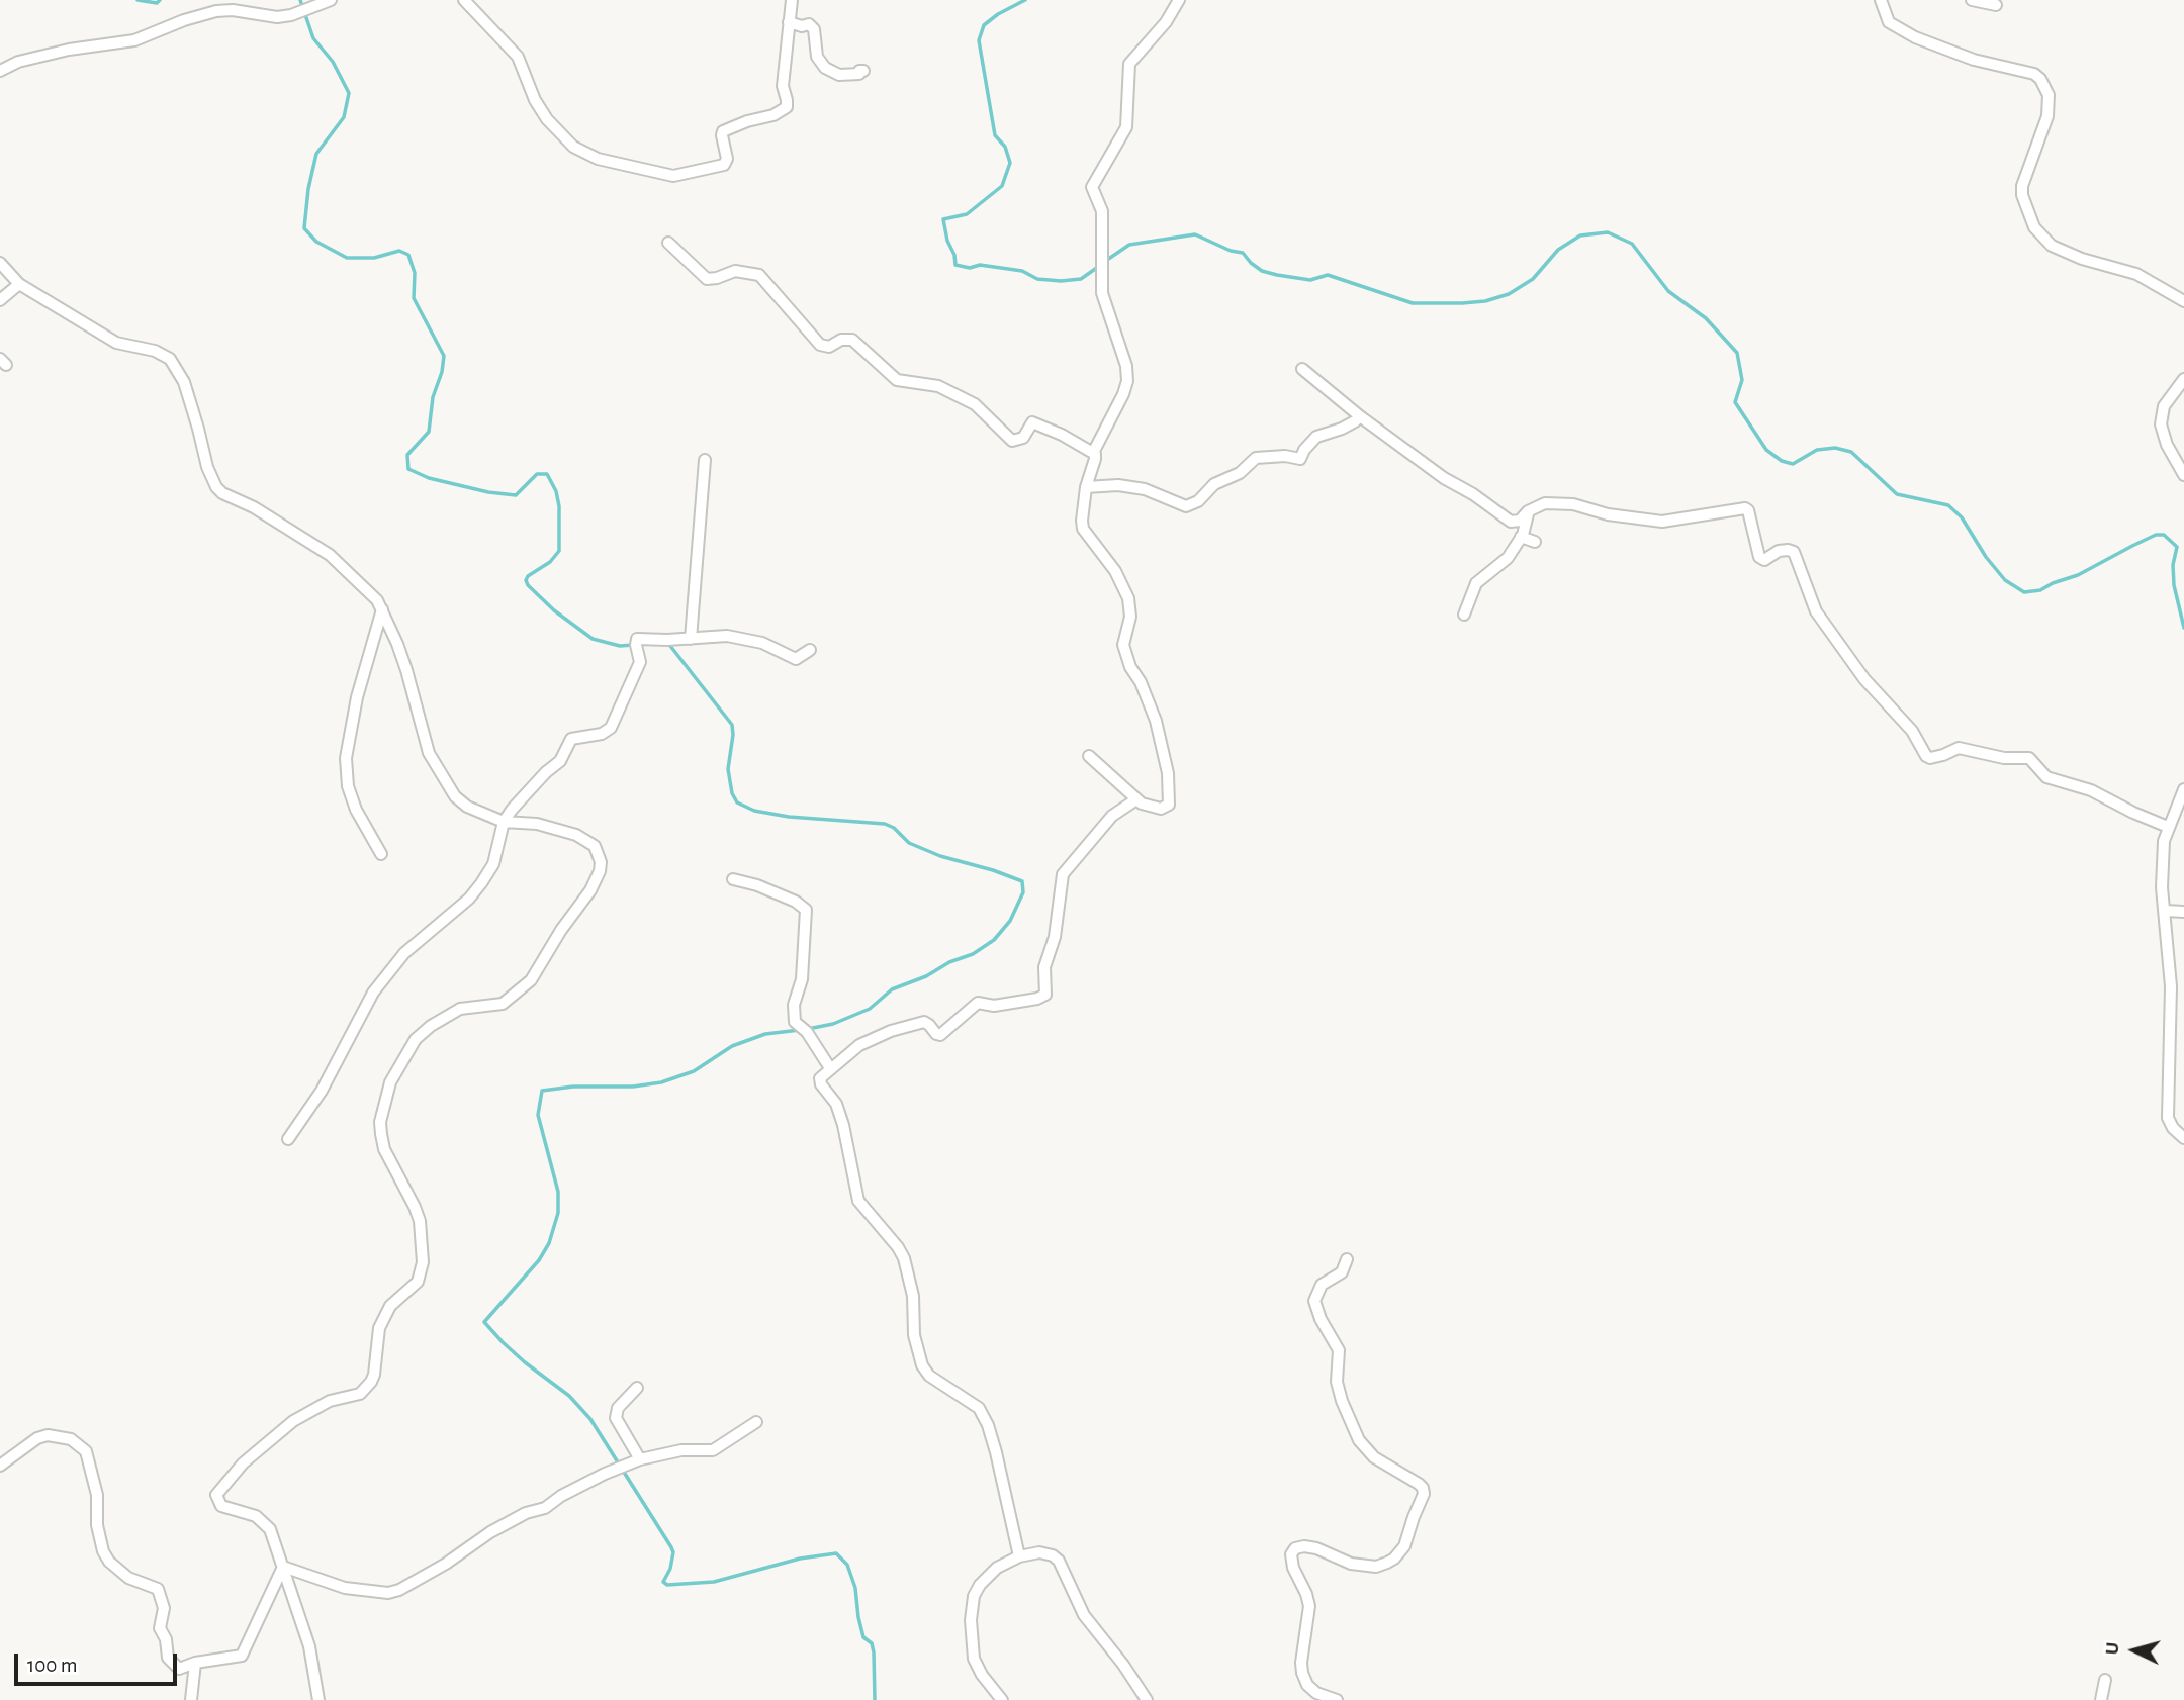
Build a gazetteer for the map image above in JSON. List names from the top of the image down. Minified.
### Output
{"scale_bar":"100 m","north":"left"}
